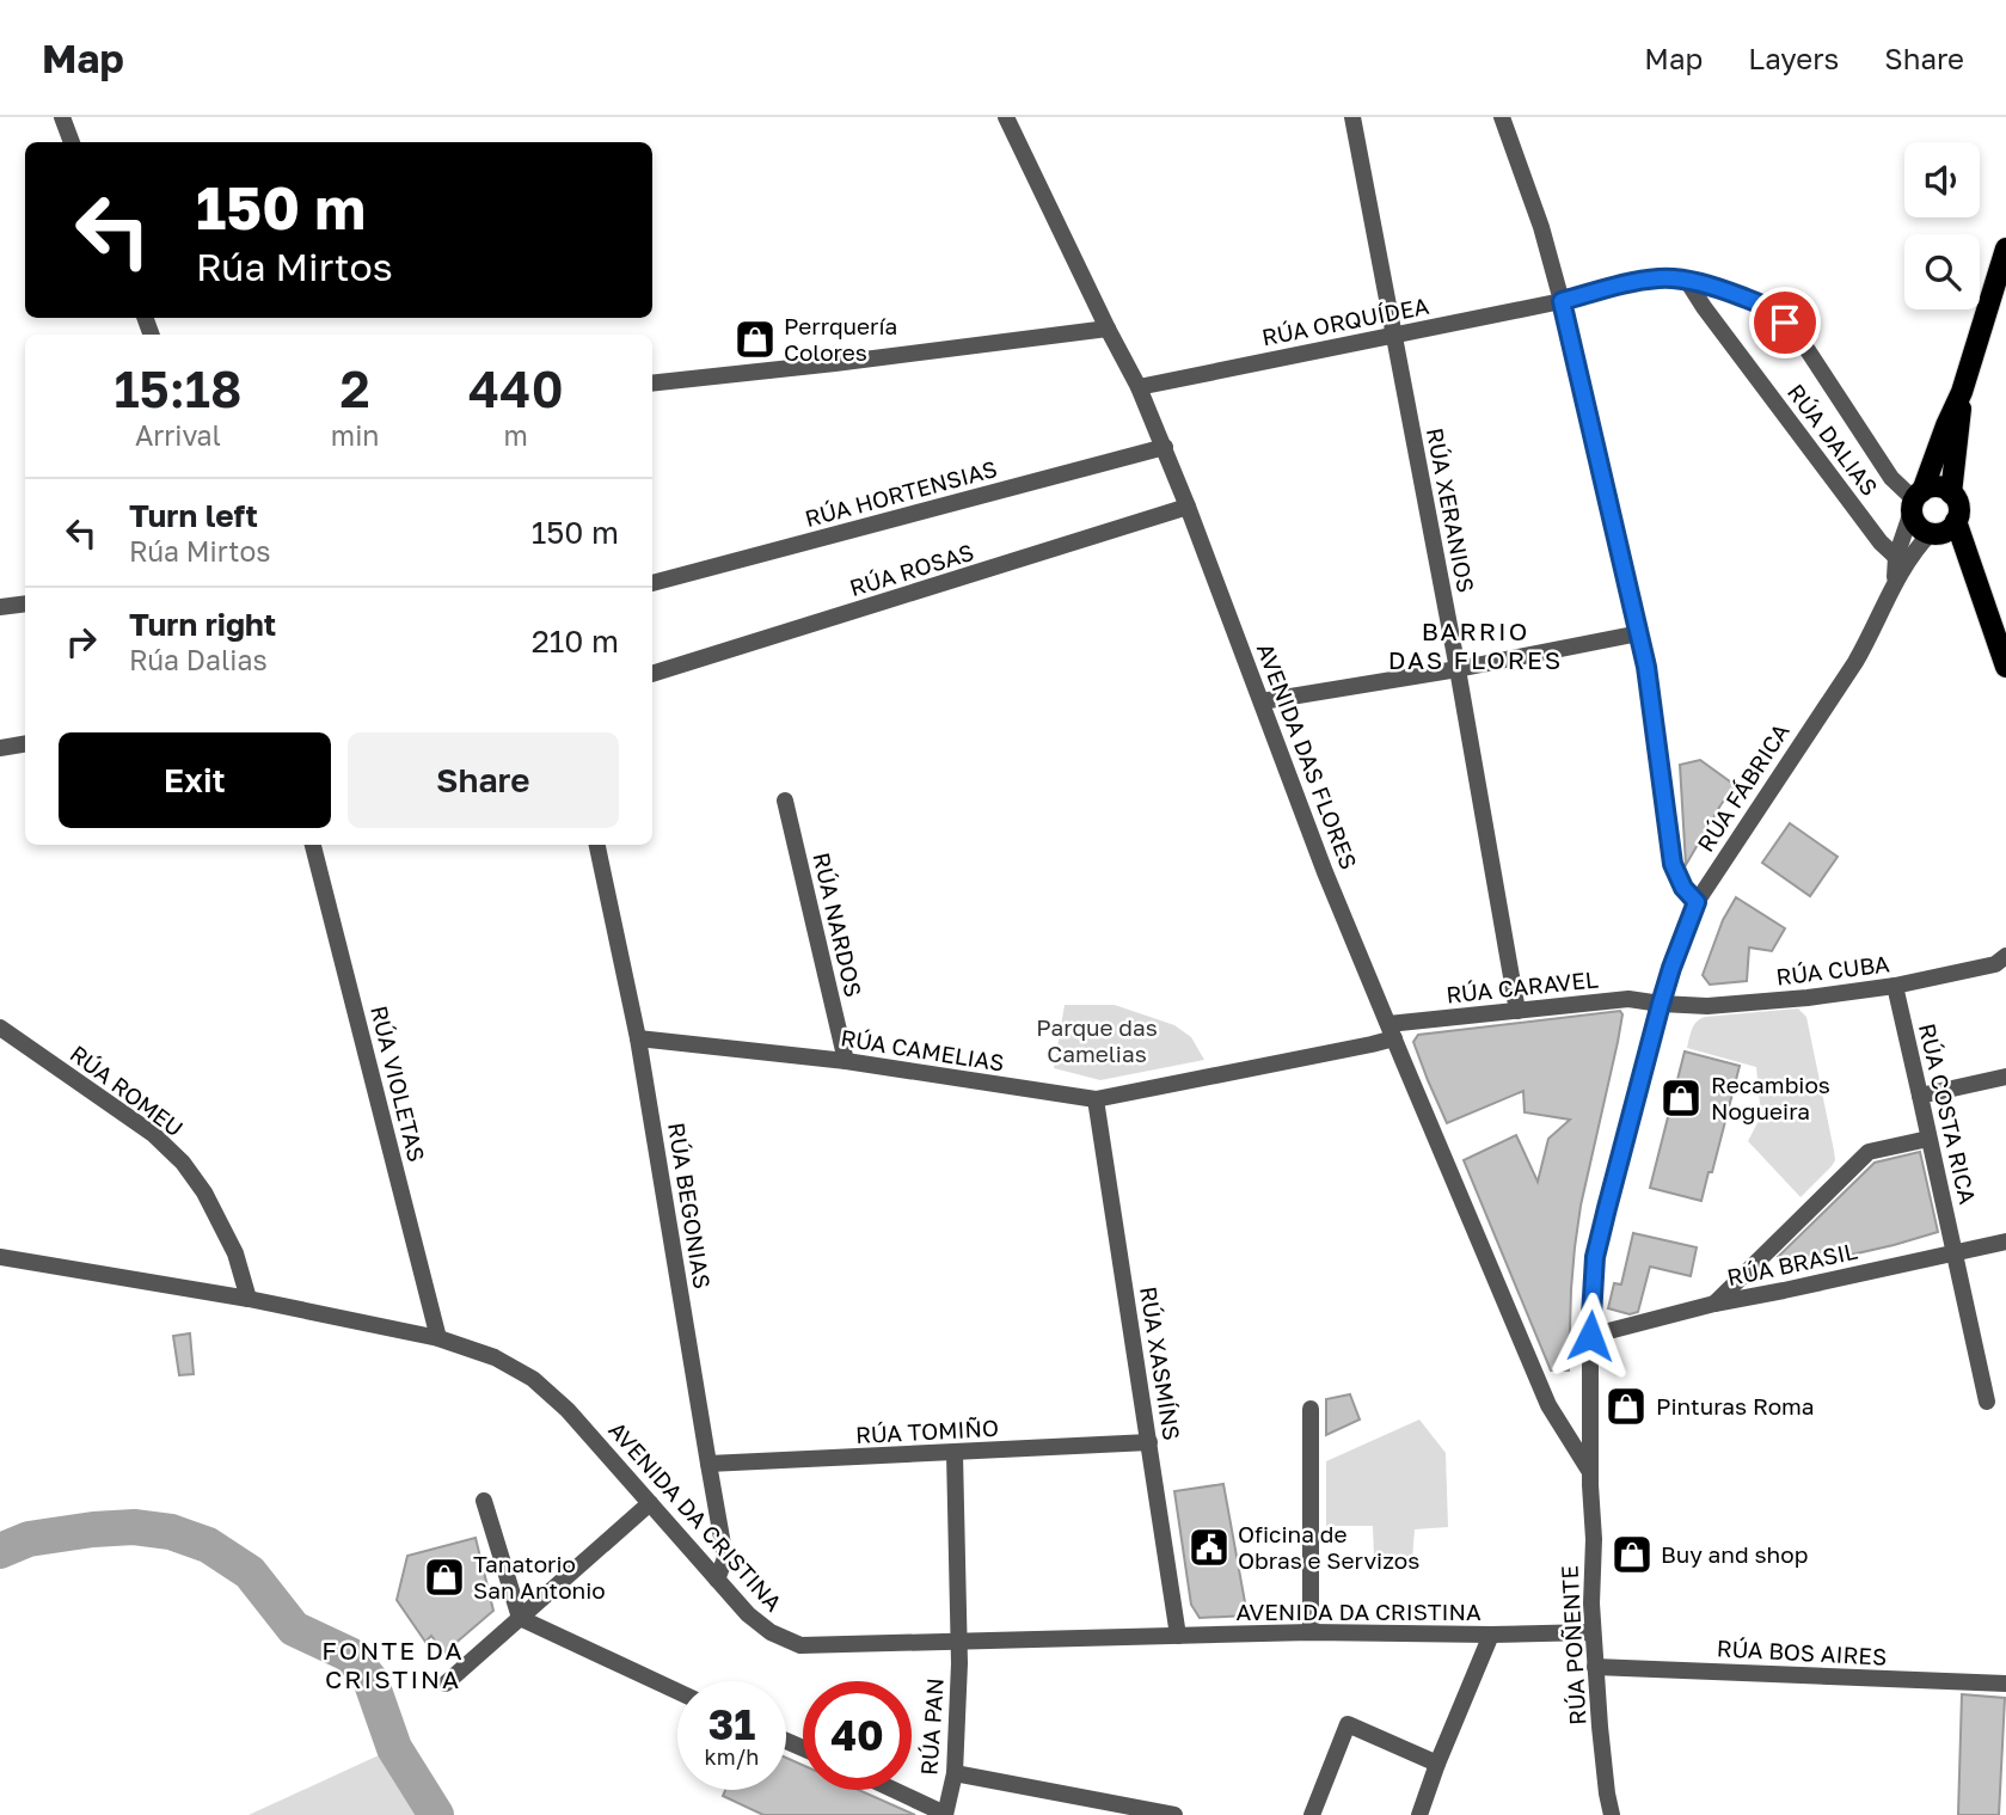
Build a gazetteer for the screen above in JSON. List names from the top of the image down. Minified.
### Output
{"streets":{"street":["RÚA ORQUÍDEA","RÚA DALIAS","RÚA HORTENSIAS","RÚA XERANIOS","RÚA ROSAS","AVENIDA DAS FLORES","RÚA FÁBRICA","RÚA NARDOS","RÚA CUBA","RÚA CARAVEL","RÚA CAMELIAS","RÚA VIOLETAS","RÚA ROMEU","RÚA COSTA RICA","RÚA BEGONIAS","RÚA BRASIL","RÚA XASMÍNS","RÚA TOMIÑO","AVENIDA DA CRISTINA","RÚA POÑENTE","RÚA BOS AIRES","RÚA PAN"]},"crossings":[["RÚA ORQUÍDEA","RÚA XERANIOS"],["RÚA ORQUÍDEA","AVENIDA DAS FLORES"],["RÚA DALIAS","RÚA FÁBRICA"],["RÚA HORTENSIAS","AVENIDA DAS FLORES"],["RÚA XERANIOS","RÚA CARAVEL"],["RÚA ROSAS","AVENIDA DAS FLORES"],["AVENIDA DAS FLORES","RÚA FÁBRICA"],["AVENIDA DAS FLORES","RÚA CARAVEL"],["AVENIDA DAS FLORES","RÚA CAMELIAS"],["AVENIDA DAS FLORES","RÚA POÑENTE"],["RÚA FÁBRICA","RÚA CUBA"],["RÚA FÁBRICA","RÚA CARAVEL"],["RÚA FÁBRICA","RÚA BRASIL"],["RÚA FÁBRICA","RÚA POÑENTE"],["RÚA NARDOS","RÚA CAMELIAS"],["RÚA CUBA","RÚA CARAVEL"],["RÚA CUBA","RÚA COSTA RICA"],["RÚA CARAVEL","RÚA CAMELIAS"],["RÚA CAMELIAS","RÚA BEGONIAS"],["RÚA CAMELIAS","RÚA XASMÍNS"],["RÚA VIOLETAS","AVENIDA DA CRISTINA"],["RÚA ROMEU","AVENIDA DA CRISTINA"],["RÚA COSTA RICA","RÚA BRASIL"],["RÚA BEGONIAS","RÚA TOMIÑO"],["RÚA BEGONIAS","AVENIDA DA CRISTINA"],["RÚA XASMÍNS","RÚA TOMIÑO"],["RÚA XASMÍNS","AVENIDA DA CRISTINA"],["RÚA TOMIÑO","RÚA PAN"],["AVENIDA DA CRISTINA","RÚA POÑENTE"],["AVENIDA DA CRISTINA","RÚA PAN"],["RÚA POÑENTE","RÚA BOS AIRES"]],"districts":["BARRIO DAS FLORES","FONTE DA CRISTINA"],"parks":["Parque das Camelias"],"places":{"shop":["Perrquería Colores","Recambios Nogueira","Pinturas Roma","Buy and shop","Tanatorio San Antonio"],"public building":["Oficina de Obras e Servizos"]},"page":{"header":"Map","nav":["Map","Layers","Share"],"turn":["150 m","Rúa Mirtos"],"eta":["15:18","Arrival","2","min","440","m"],"list":[{"name":"Turn left","note":"Rúa Mirtos","value":"150 m"},{"name":"Turn right","note":"Rúa Dalias","value":"210 m"}],"buttons":["Exit","Share"],"speed":"31 km/h","limit":"40"}}
